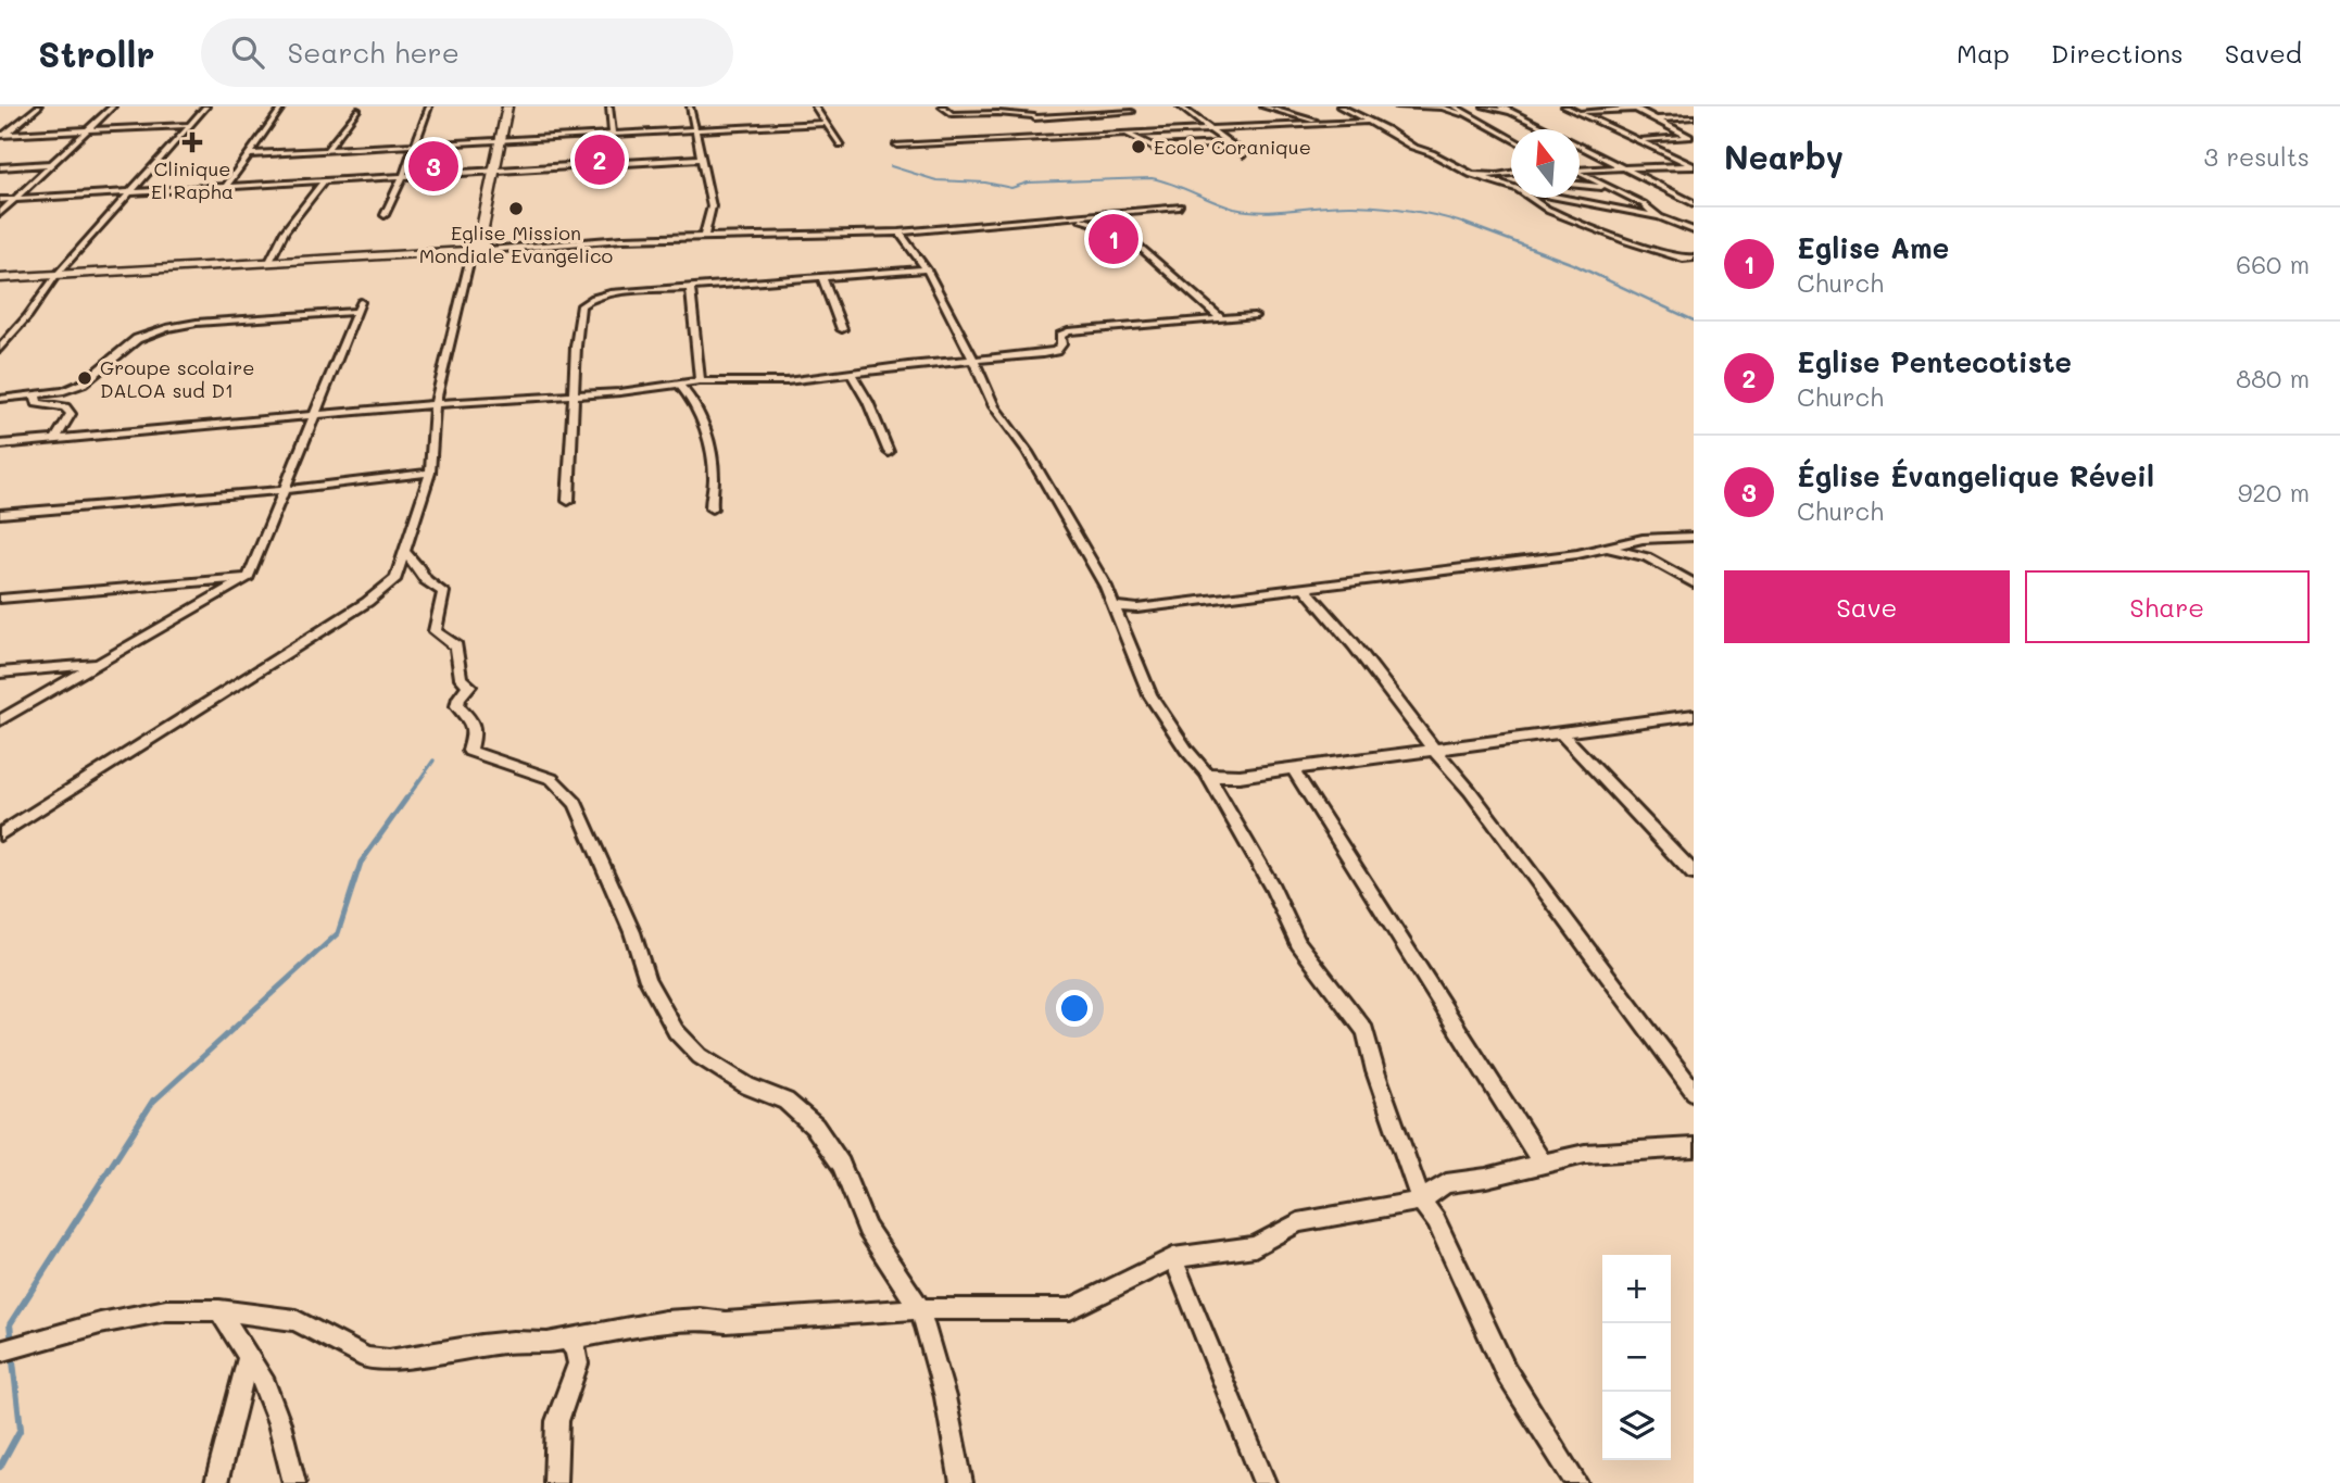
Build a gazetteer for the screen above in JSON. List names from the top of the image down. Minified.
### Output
{"places":{"health":["Clinique El Rapha"],"other":["Ecole Coranique","Eglise Mission Mondiale Evangelico","Groupe scolaire DALOA sud D1"]},"north":"top","page":{"header":"Strollr","search":"Search here","nav":["Map","Directions","Saved"],"heading":["Nearby","3 results"],"pins":["2","3","1"],"list":[{"mark":"1","name":"Eglise Ame","note":"Church","value":"660 m"},{"mark":"2","name":"Eglise Pentecotiste","note":"Church","value":"880 m"},{"mark":"3","name":"Église Évangelique Réveil","note":"Church","value":"920 m"}],"buttons":["Save","Share"],"map_buttons":["+","−"]}}
